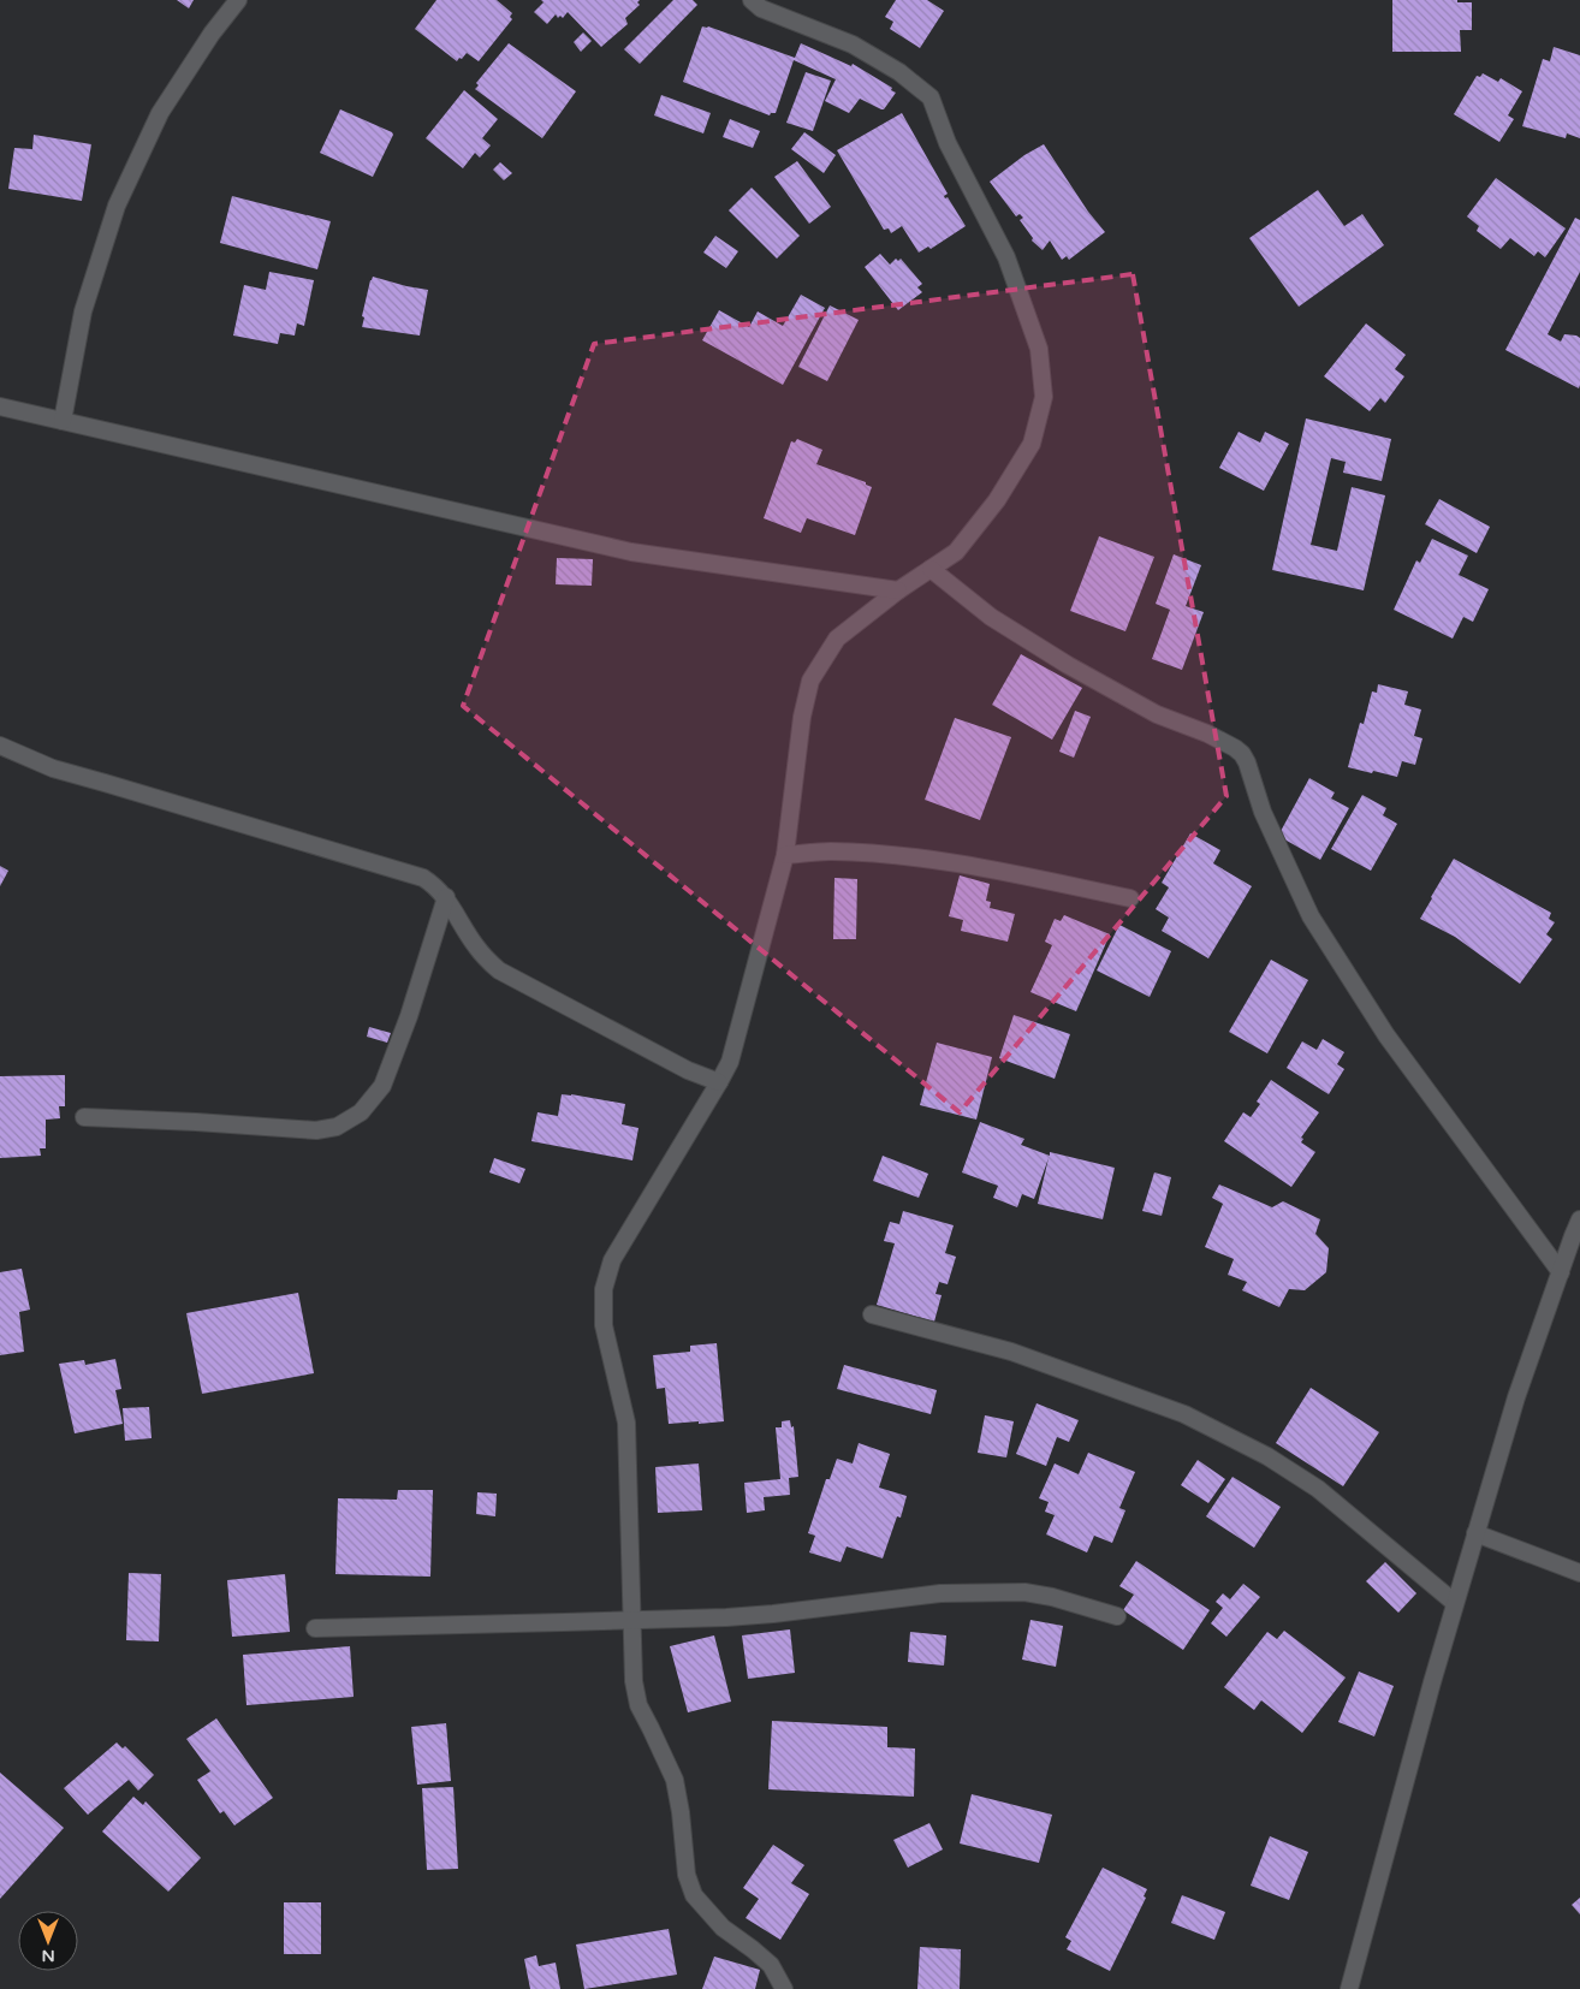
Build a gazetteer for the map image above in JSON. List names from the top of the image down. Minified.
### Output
{"north":"bottom"}
